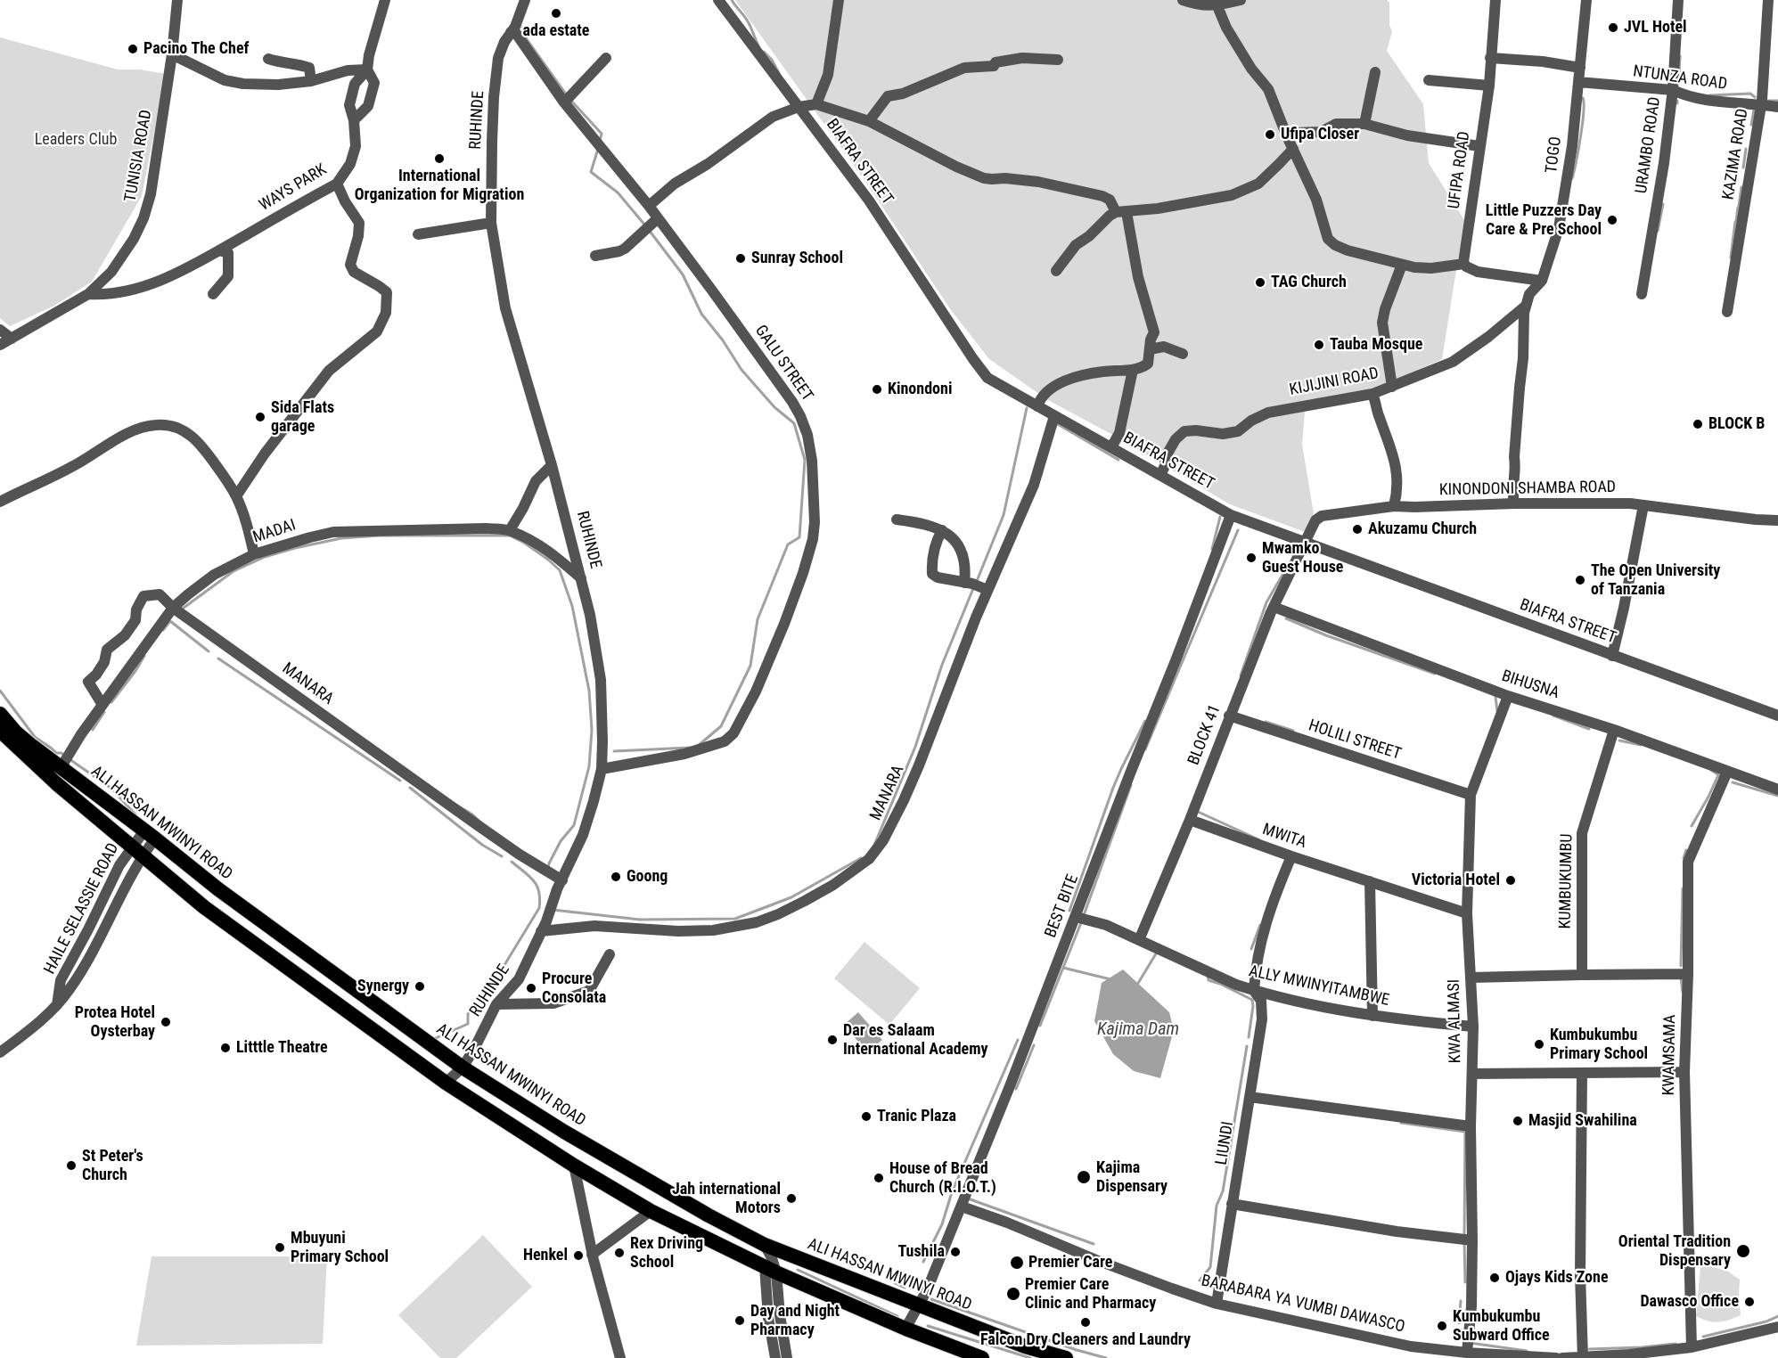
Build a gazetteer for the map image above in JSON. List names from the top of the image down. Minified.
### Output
{"streets":{"highway":["ALI HASSAN MWINYI ROAD"],"street":["NTUNZA ROAD","RUHINDE","URAMBO ROAD","KAZIMA ROAD","TOGO","TUNISIA ROAD","BIAFRA STREET","UFIPA ROAD","WAYS PARK","GALU STREET","KIJIJINI ROAD","KINONDONI SHAMBA ROAD","MADAI","MANARA","BIHUSNA","BLOCK 41","HOLILI STREET","MWITA","KUMBUKUMBU","BEST BITE","HAILE SELASSIE ROAD","ALLY MWINYITAMBWE","KWA ALMASI","KWAMSAMA","LIUNDI","BARABARA YA VUMBI DAWASCO"]},"crossings":[["NTUNZA ROAD","URAMBO ROAD"],["NTUNZA ROAD","KAZIMA ROAD"],["NTUNZA ROAD","TOGO"],["RUHINDE","GALU STREET"],["RUHINDE","MADAI"],["RUHINDE","MANARA"],["RUHINDE","ALI HASSAN MWINYI ROAD"],["TOGO","KIJIJINI ROAD"],["TUNISIA ROAD","WAYS PARK"],["BIAFRA STREET","KIJIJINI ROAD"],["BIAFRA STREET","KINONDONI SHAMBA ROAD"],["BIAFRA STREET","MANARA"],["BIAFRA STREET","BLOCK 41"],["BIAFRA STREET","BEST BITE"],["KINONDONI SHAMBA ROAD","BLOCK 41"],["MADAI","MANARA"],["MADAI","ALI HASSAN MWINYI ROAD"],["BIHUSNA","BLOCK 41"],["BIHUSNA","KUMBUKUMBU"],["BIHUSNA","KWA ALMASI"],["BIHUSNA","KWAMSAMA"],["BLOCK 41","HOLILI STREET"],["BLOCK 41","MWITA"],["BLOCK 41","ALLY MWINYITAMBWE"],["HOLILI STREET","KWA ALMASI"],["ALI HASSAN MWINYI ROAD","BEST BITE"],["ALI HASSAN MWINYI ROAD","HAILE SELASSIE ROAD"],["MWITA","KWA ALMASI"],["BEST BITE","ALLY MWINYITAMBWE"],["BEST BITE","BARABARA YA VUMBI DAWASCO"],["ALLY MWINYITAMBWE","KWA ALMASI"],["ALLY MWINYITAMBWE","LIUNDI"],["KWA ALMASI","BARABARA YA VUMBI DAWASCO"],["LIUNDI","BARABARA YA VUMBI DAWASCO"]],"water":["Kajima Dam"],"parks":["Leaders Club"],"places":["ada estate","JVL Hotel","Pacino The Chef","Ufipa Closer","International Organization for Migration","Little Puzzers Day Care & Pre School","Sunray School","TAG Church","Tauba Mosque","Kinondoni","Sida Flats garage","BLOCK B","Akuzamu Church","Mwamko Guest House","The Open University of Tanzania","Goong","Victoria Hotel","Synergy","Procure Consolata","Protea Hotel Oysterbay","Dar es Salaam International Academy","Kumbukumbu Primary School","Litttle Theatre","Tranic Plaza","Masjid Swahilina","St Peter's Church","Kajima Dispensary","House of Bread Church (R.I.O.T.)","Jah international Motors","Mbuyuni Primary School","Oriental Tradition Dispensary","Tushila","Rex Driving School","Henkel","Premier Care","Ojays Kids Zone","Premier Care Clinic and Pharmacy","Dawasco Office","Day and Night Pharmacy","Falcon Dry Cleaners and Laundry","Kumbukumbu Subward Office"]}
